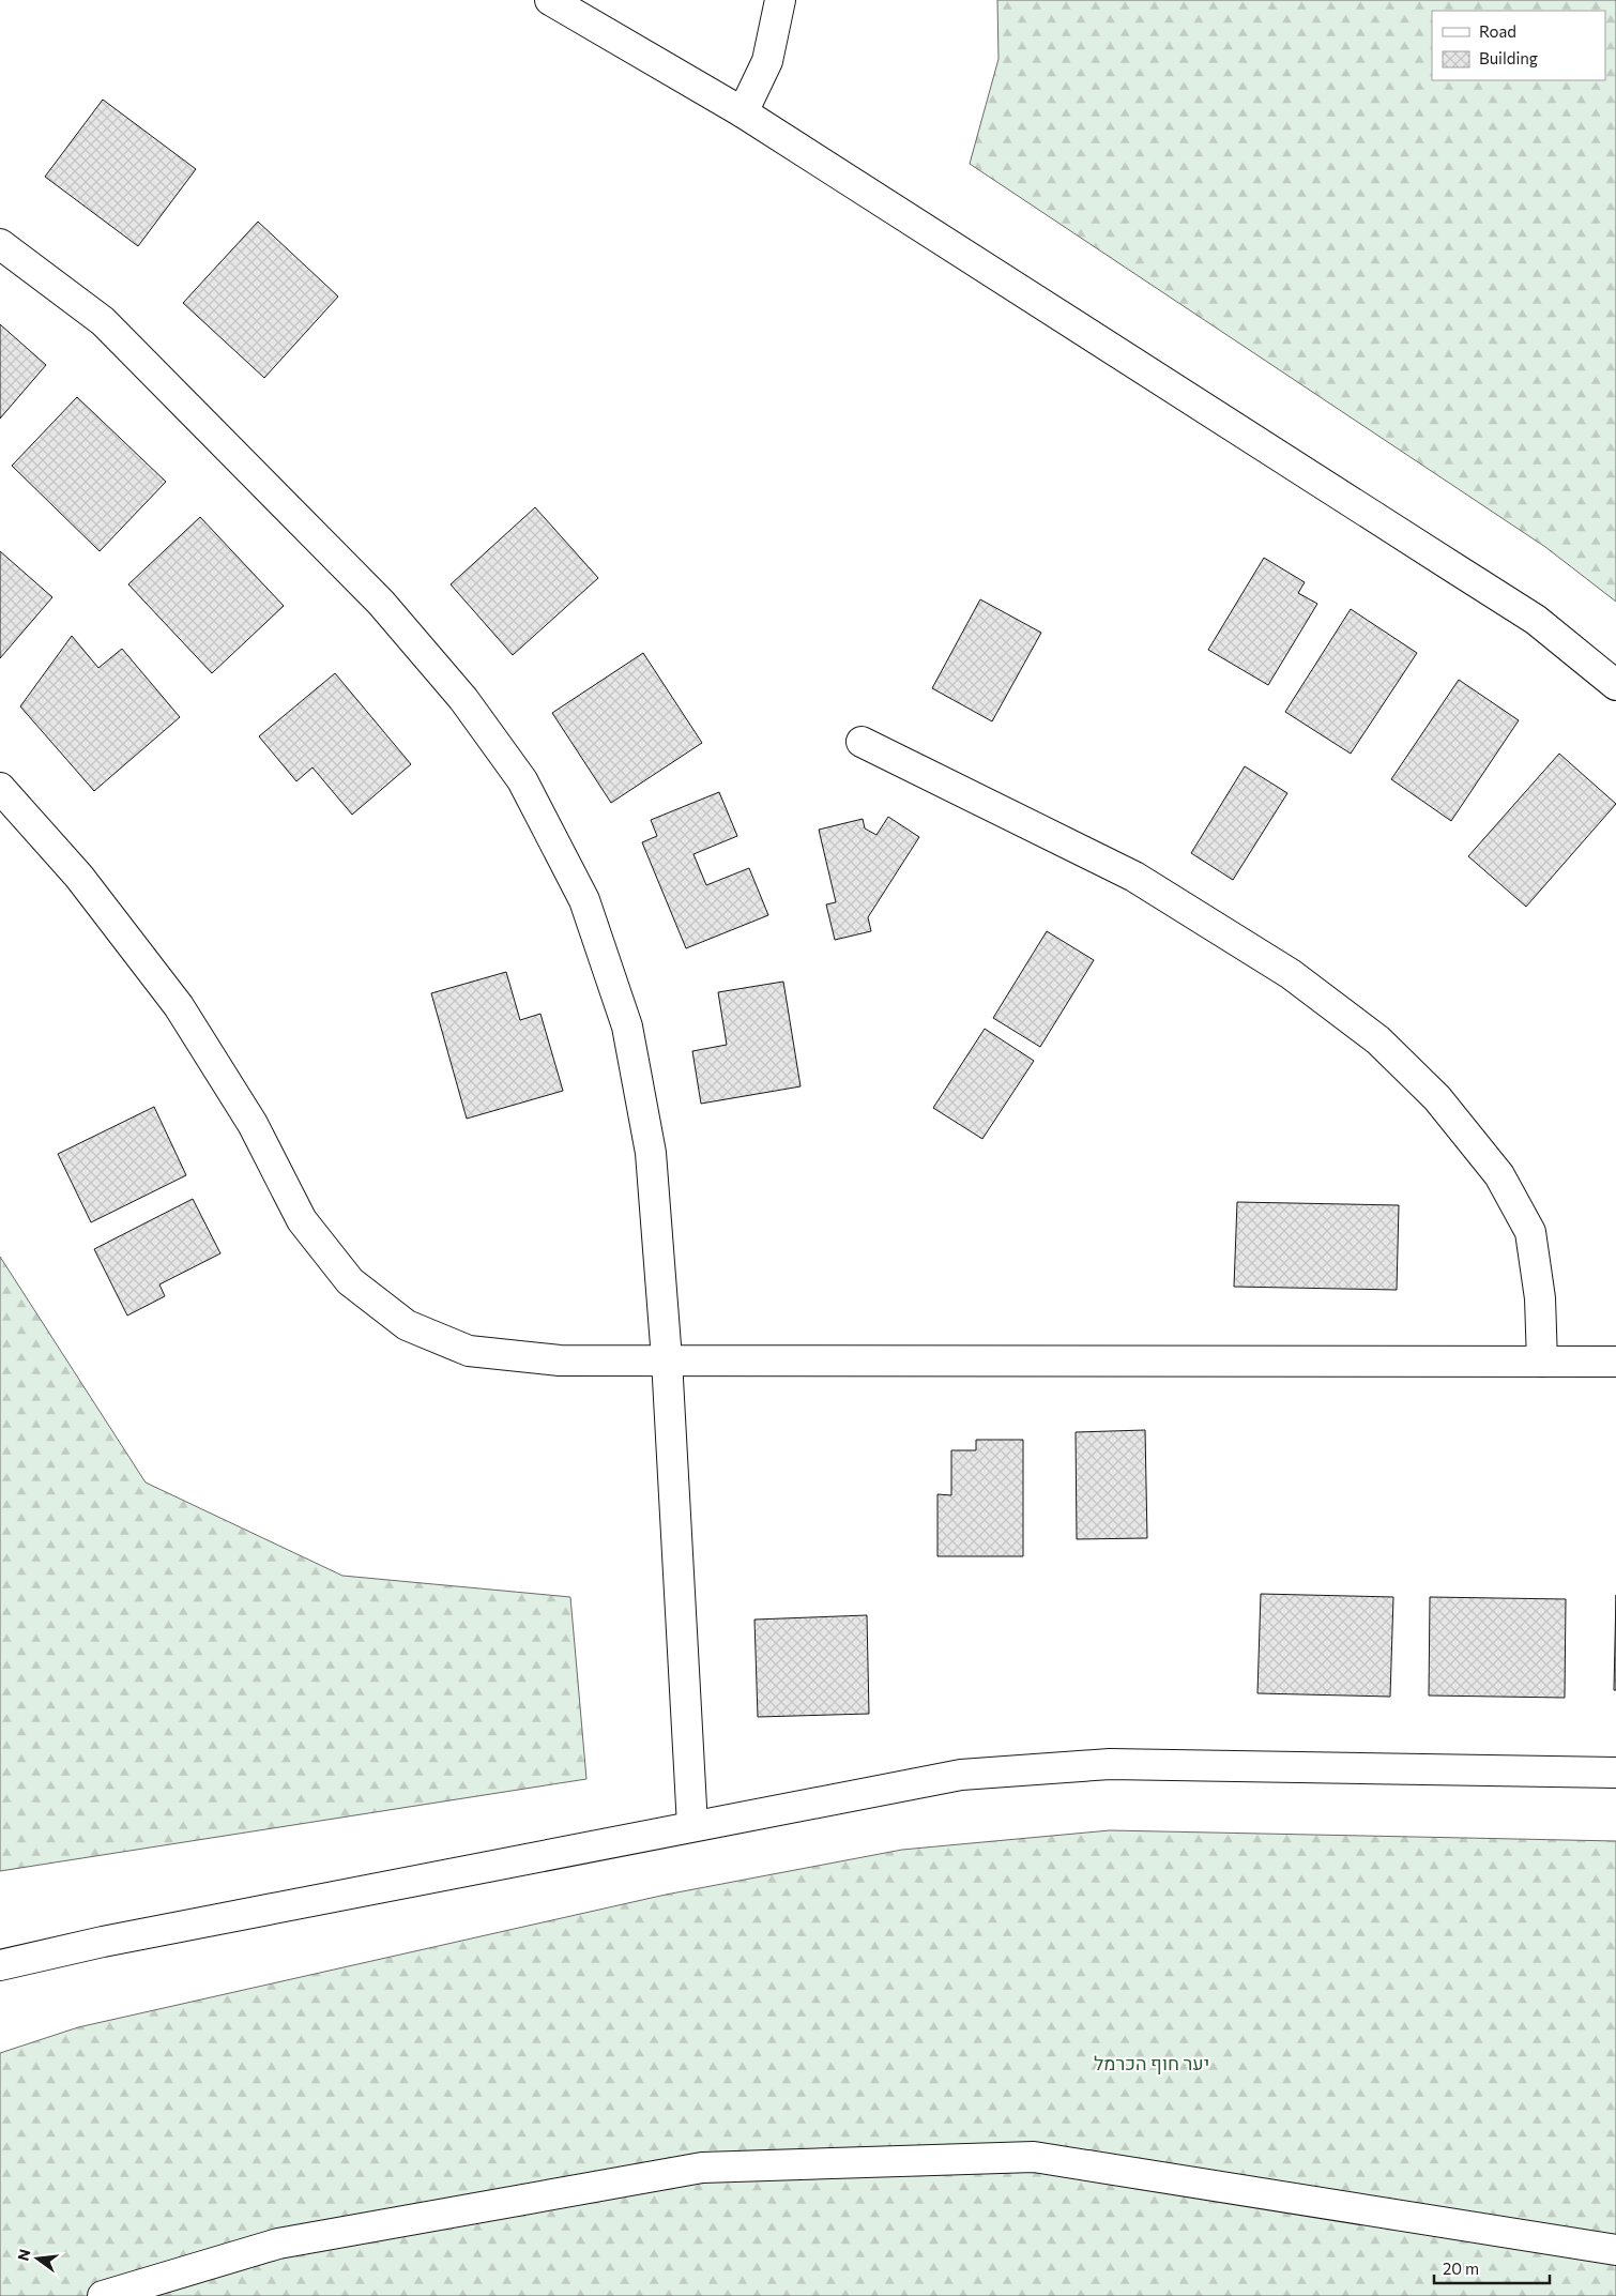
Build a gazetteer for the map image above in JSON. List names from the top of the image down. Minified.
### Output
{"parks":["יער חוף הכרמל"],"legend":["Road","Building"],"scale_bar":"20 m","north":"left"}
